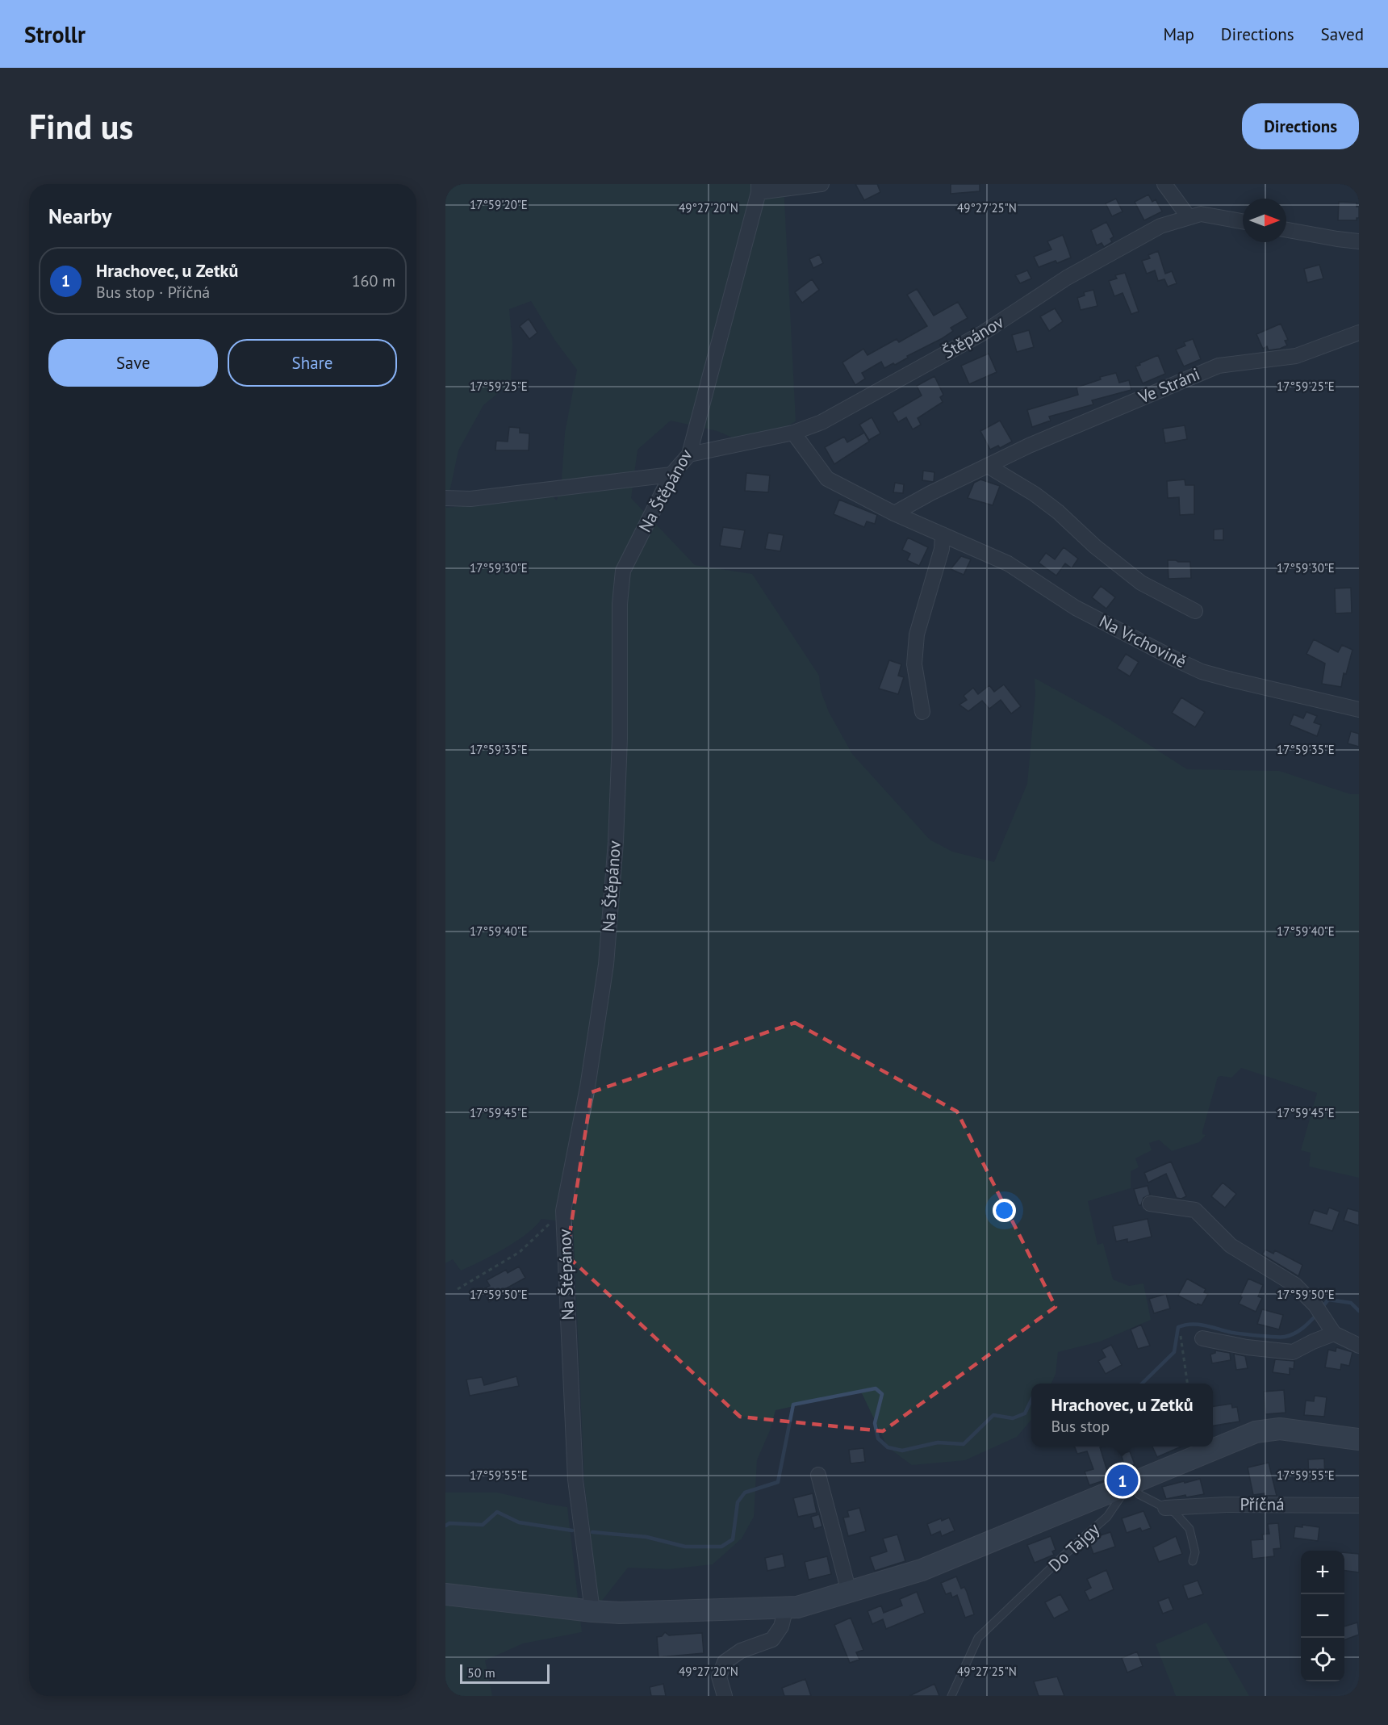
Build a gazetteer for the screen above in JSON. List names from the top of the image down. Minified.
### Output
{"streets":{"street":["Štěpánov","Ve Stráni","Na Štěpánov","Na Vrchovině","Příčná"],"lane":["Do Tajgy"]},"crossings":[["Štěpánov","Na Štěpánov"],["Štěpánov","Na Vrchovině"],["Ve Stráni","Na Vrchovině"]],"scale_bar":"50 m","north":"right","page":{"header":"Strollr","nav":["Map","Directions","Saved"],"buttons":["Directions",["Save","Share"]],"title":"Find us","heading":"Nearby","list":[{"mark":"1","name":"Hrachovec, u Zetků","note":"Bus stop · Příčná","value":"160 m"}],"popup":["Hrachovec, u Zetků","Bus stop"],"pins":"1","map_buttons":["+","−"],"scale":"50 m"},"coordinates":["17°59'20\"E","49°27'20\"N","49°27'25\"N","17°59'25\"E","17°59'30\"E","17°59'35\"E","17°59'40\"E","17°59'45\"E","17°59'50\"E","17°59'55\"E"]}
